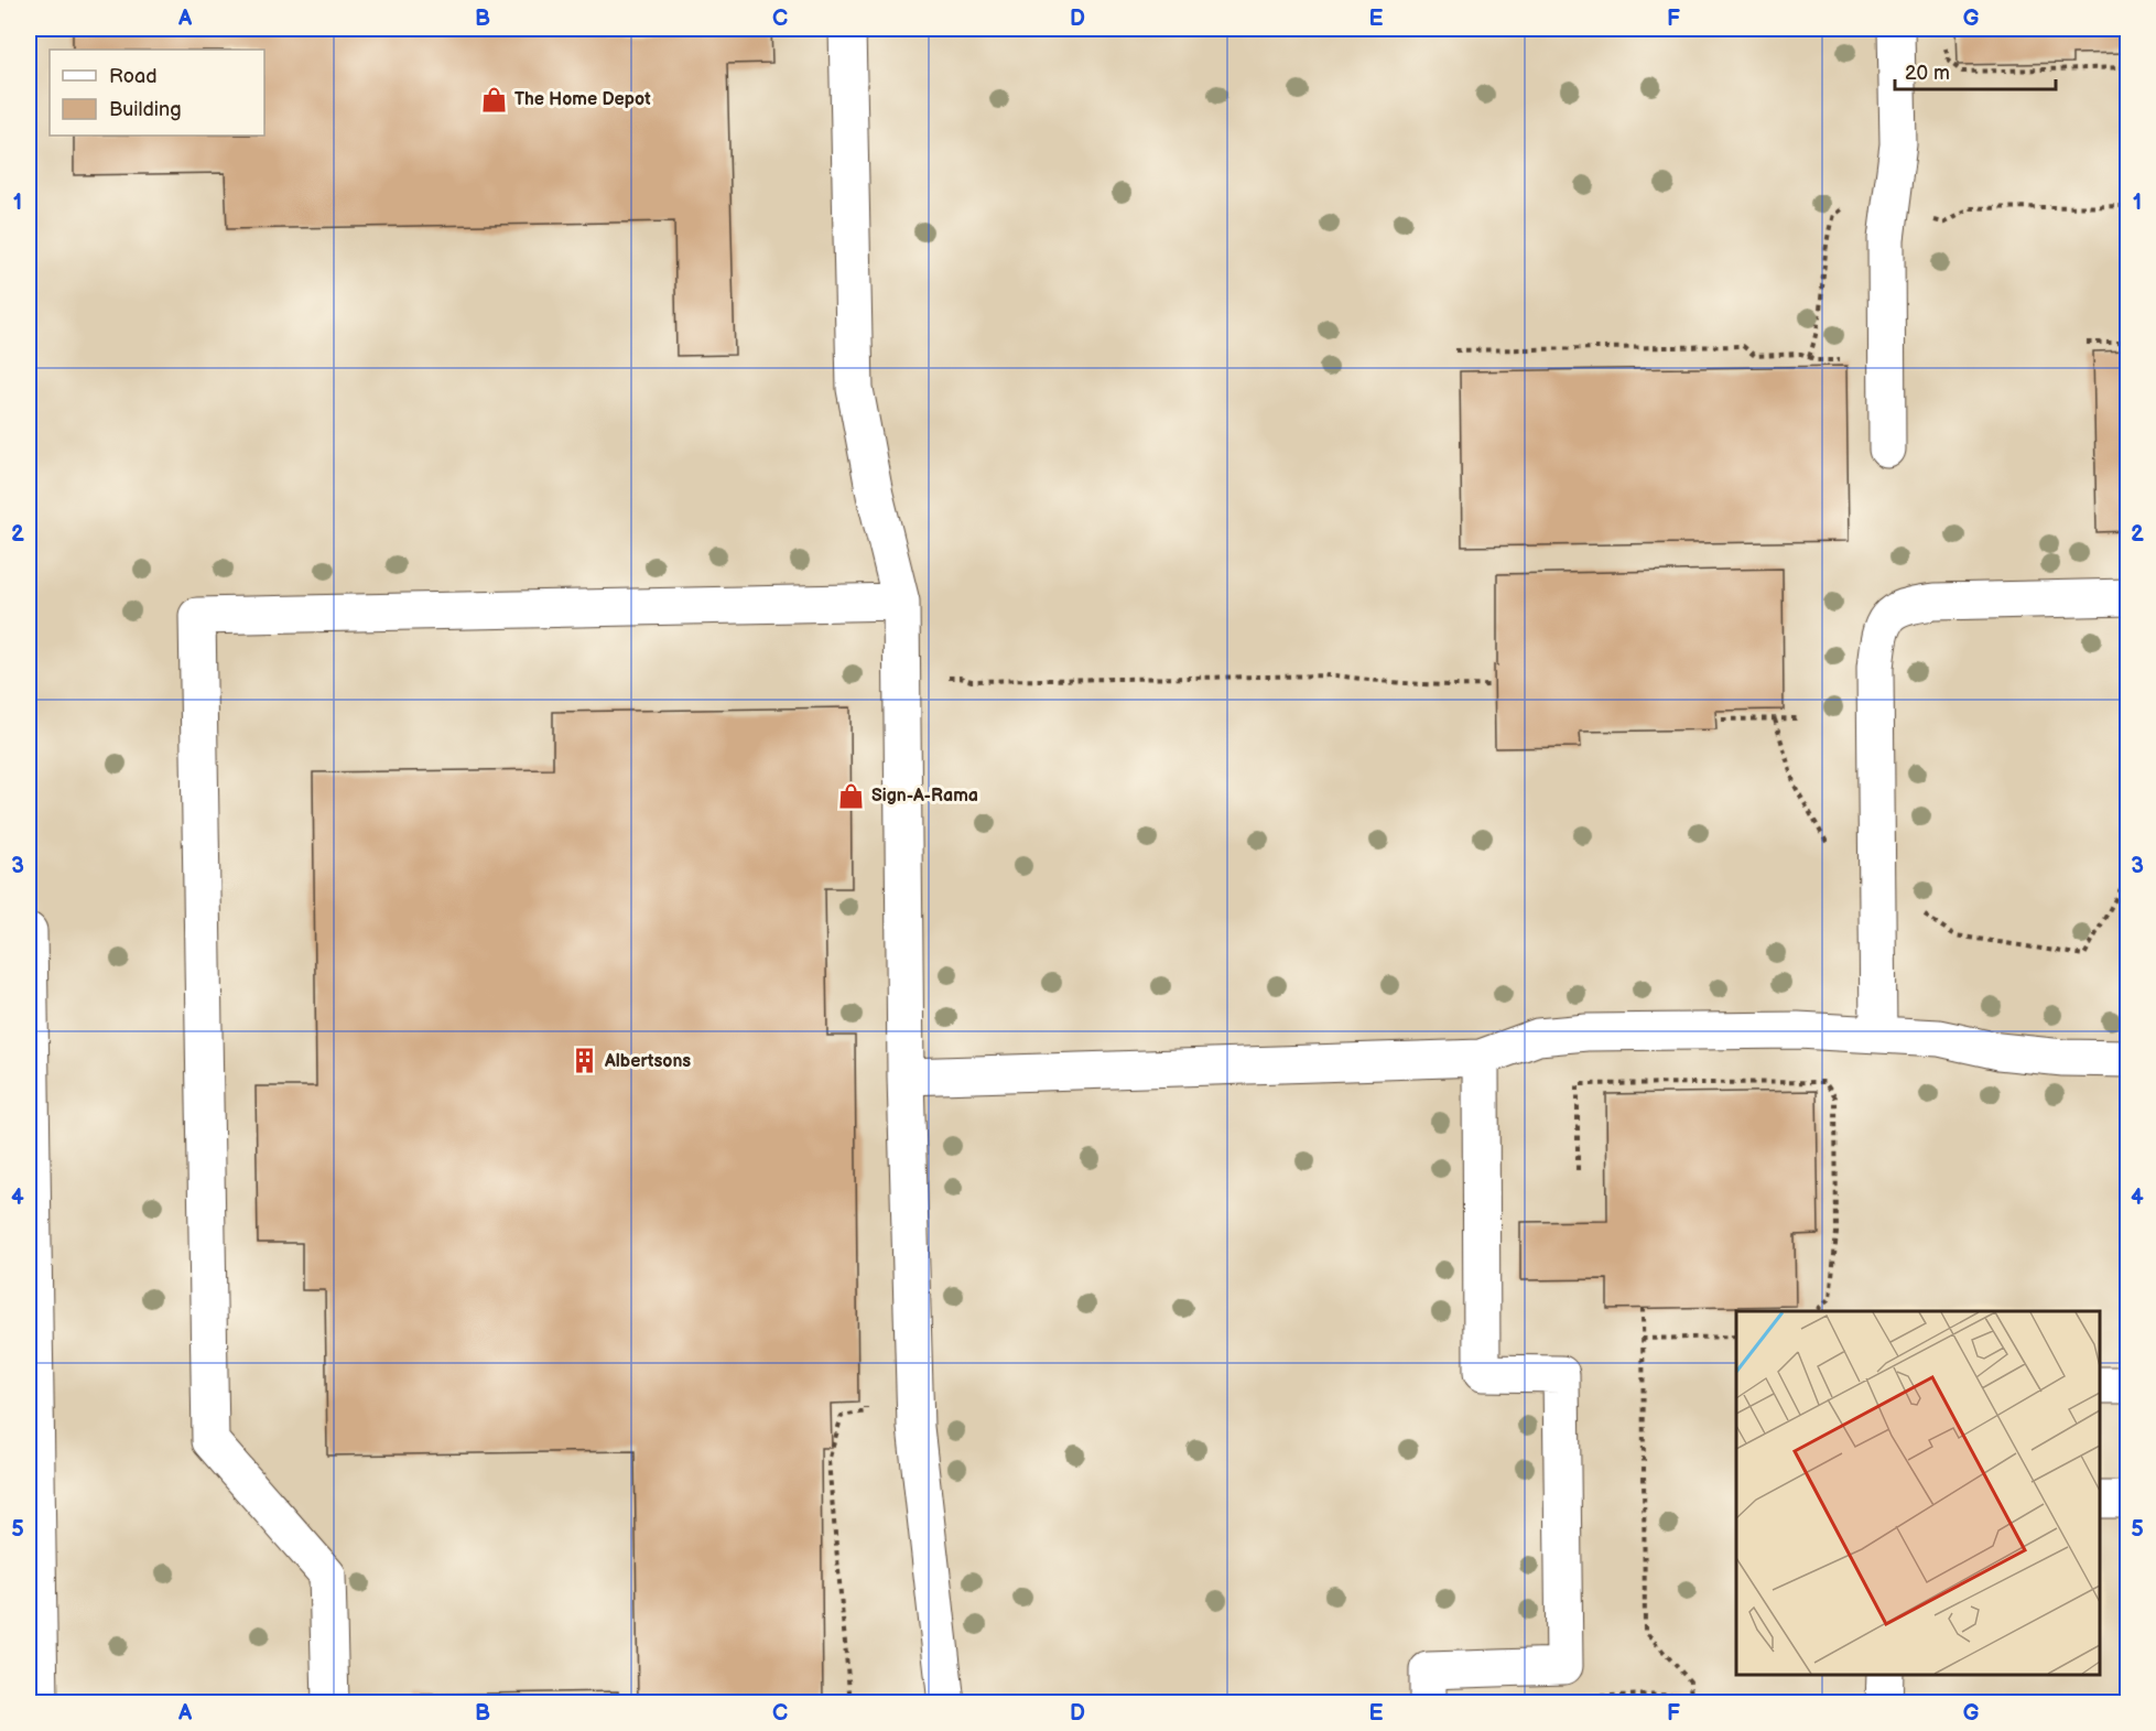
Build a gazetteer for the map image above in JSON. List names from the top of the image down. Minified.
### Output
{"places":{"shop":["The Home Depot","Sign-A-Rama"],"building":["Albertsons"]},"legend":["Road","Building"],"scale_bar":"20 m","grid":{"columns":["A","B","C","D","E","F","G"],"rows":["1","2","3","4","5"]}}
